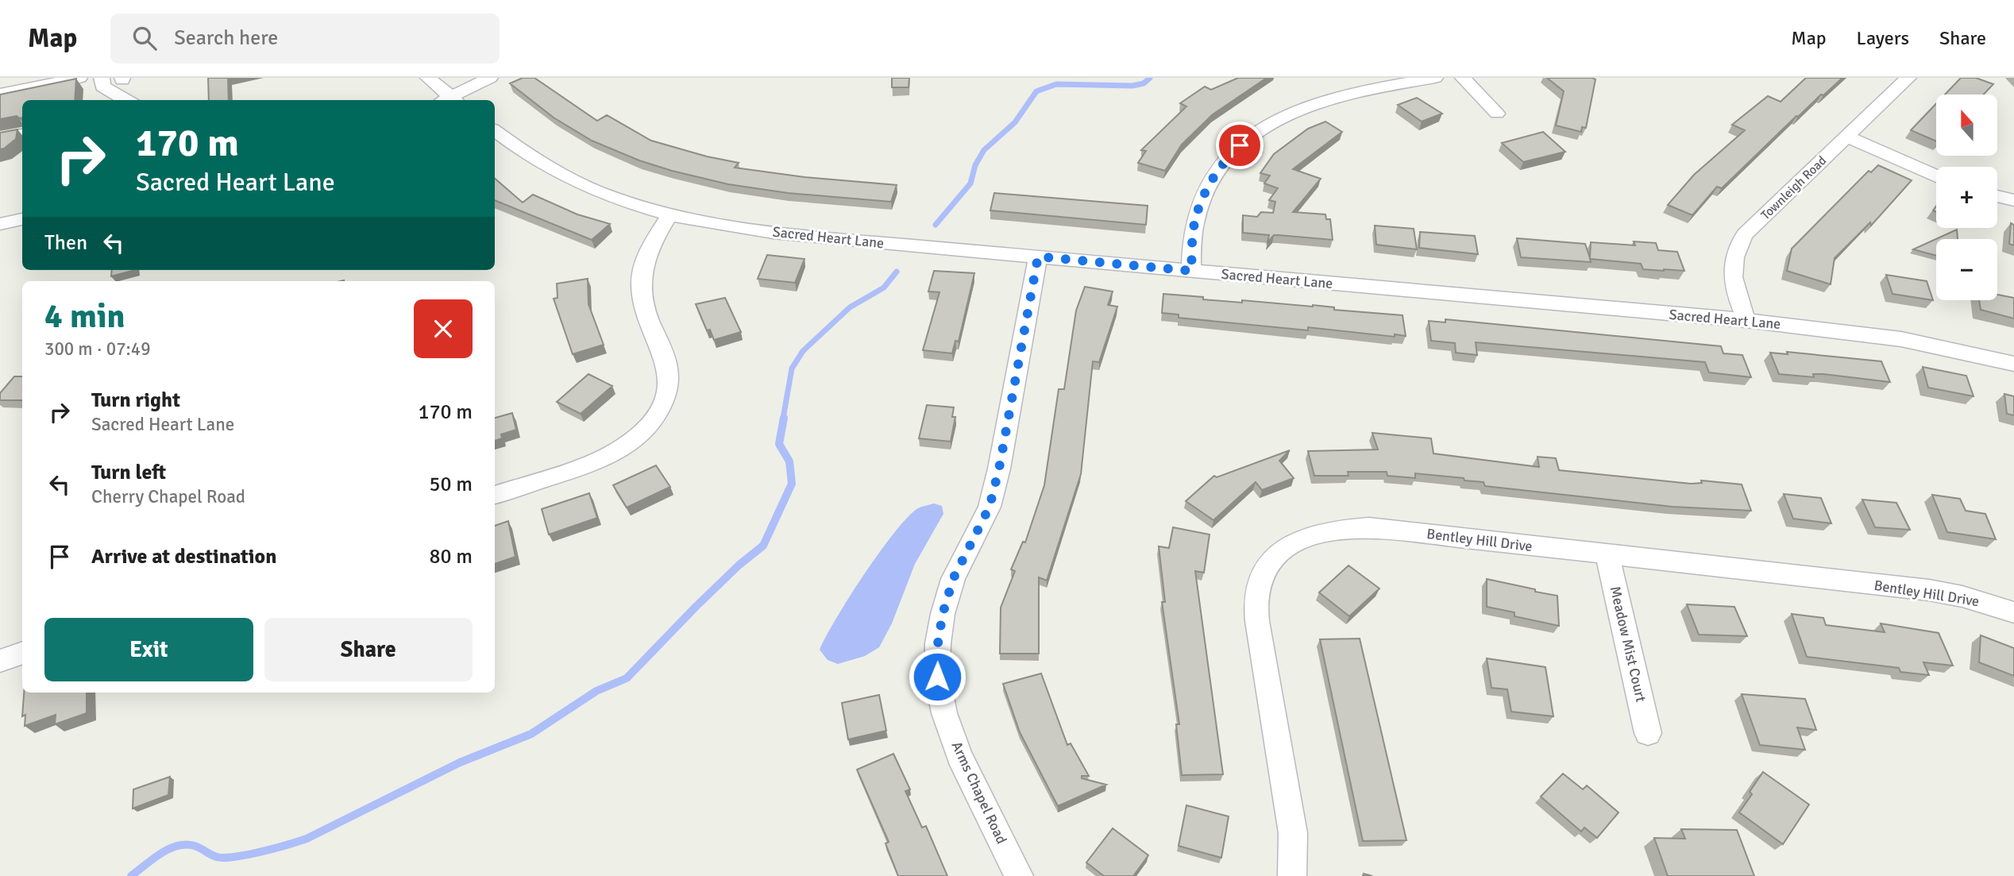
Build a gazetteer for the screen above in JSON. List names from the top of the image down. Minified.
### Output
{"streets":{"street":["Townleigh Road","Sacred Heart Lane","Bentley Hill Drive","Meadow Mist Court","Arms Chapel Road"]},"crossings":[["Townleigh Road","Sacred Heart Lane"],["Sacred Heart Lane","Arms Chapel Road"],["Bentley Hill Drive","Meadow Mist Court"]],"north":"top","page":{"header":"Map","search":"Search here","nav":["Map","Layers","Share"],"map_buttons":["+","−"],"turn":["170 m","Sacred Heart Lane"],"then":"Then","heading":["4 min","300 m · 07:49"],"list":[{"name":"Turn right","note":"Sacred Heart Lane","value":"170 m"},{"name":"Turn left","note":"Cherry Chapel Road","value":"50 m"},{"name":"Arrive at destination","value":"80 m"}],"buttons":["Exit","Share"]}}
